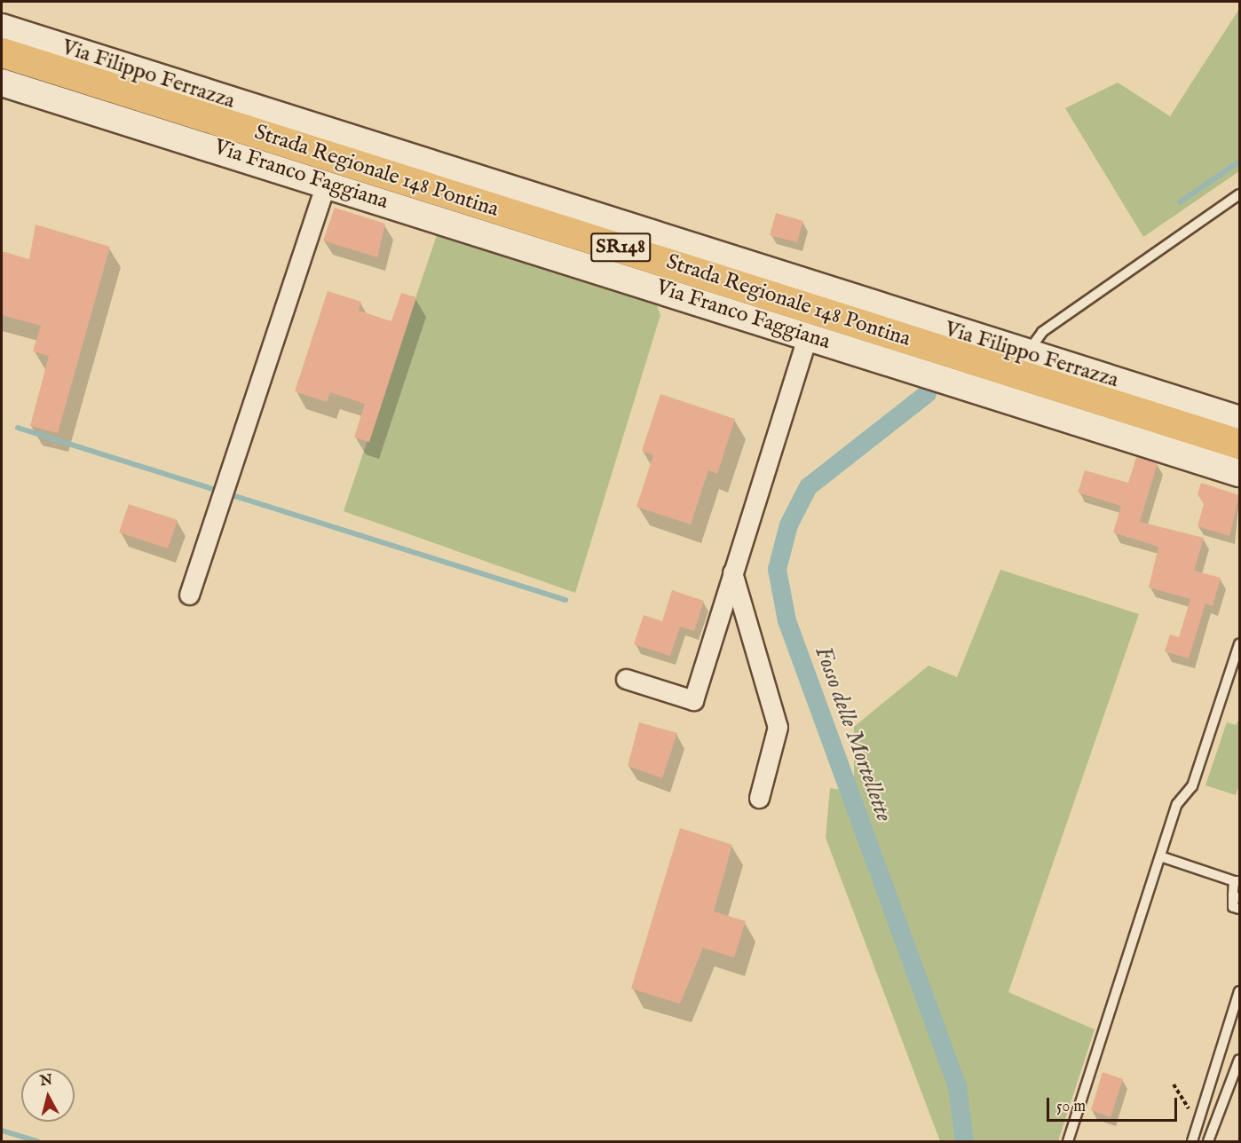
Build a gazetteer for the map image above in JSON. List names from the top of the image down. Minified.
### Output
{"streets":{"main road":["Strada Regionale 148 Pontina","SR148"],"street":["Via Filippo Ferrazza","Via Franco Faggiana"]},"water":["Fosso delle Mortellette"],"scale_bar":"50 m","north":"top"}
